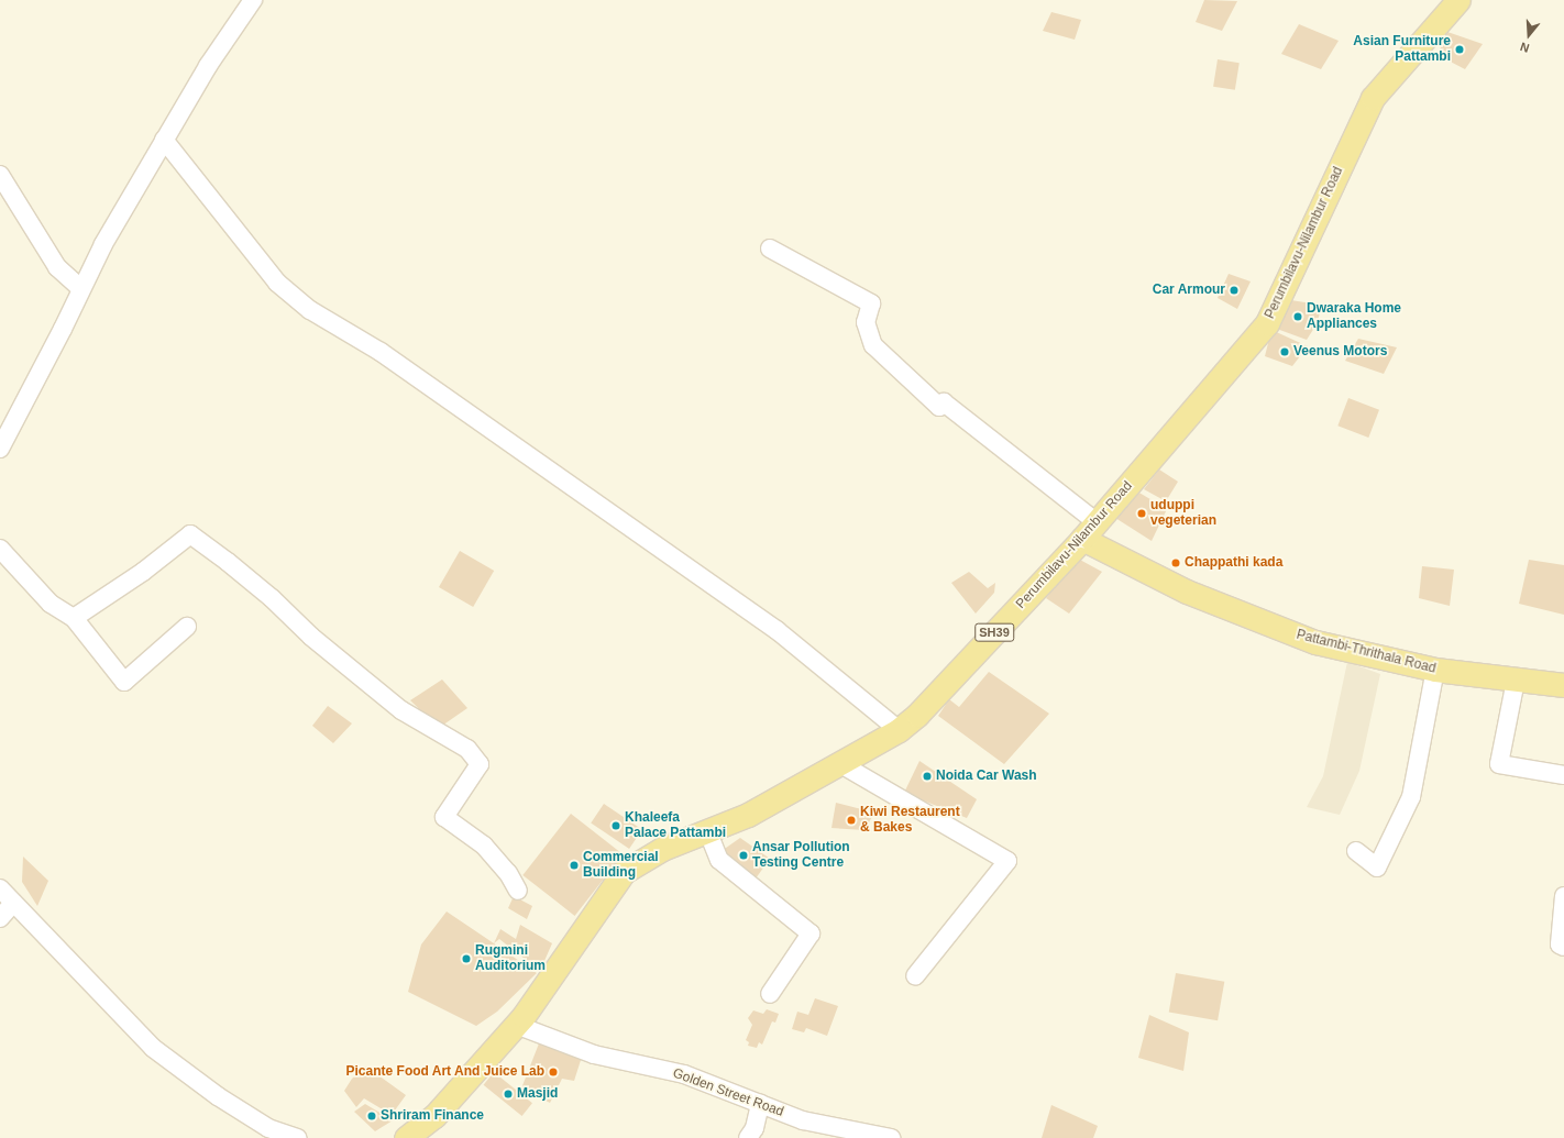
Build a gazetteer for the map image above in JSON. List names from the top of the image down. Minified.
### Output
{"streets":{"main road":["Perumbilavu-Nilambur Road","SH39","Pattambi-Thrithala Road"],"street":["Golden Street Road"]},"crossings":[["Perumbilavu-Nilambur Road","Pattambi-Thrithala Road"],["Perumbilavu-Nilambur Road","Golden Street Road"]],"places":["Asian Furniture Pattambi","Car Armour","Dwaraka Home Appliances","Veenus Motors","uduppi vegeterian","Chappathi kada","Noida Car Wash","Kiwi Restaurent & Bakes","Khaleefa Palace Pattambi","Ansar Pollution Testing Centre","Commercial Building","Rugmini Auditorium","Picante Food Art And Juice Lab","Masjid","Shriram Finance"],"north":"bottom"}
